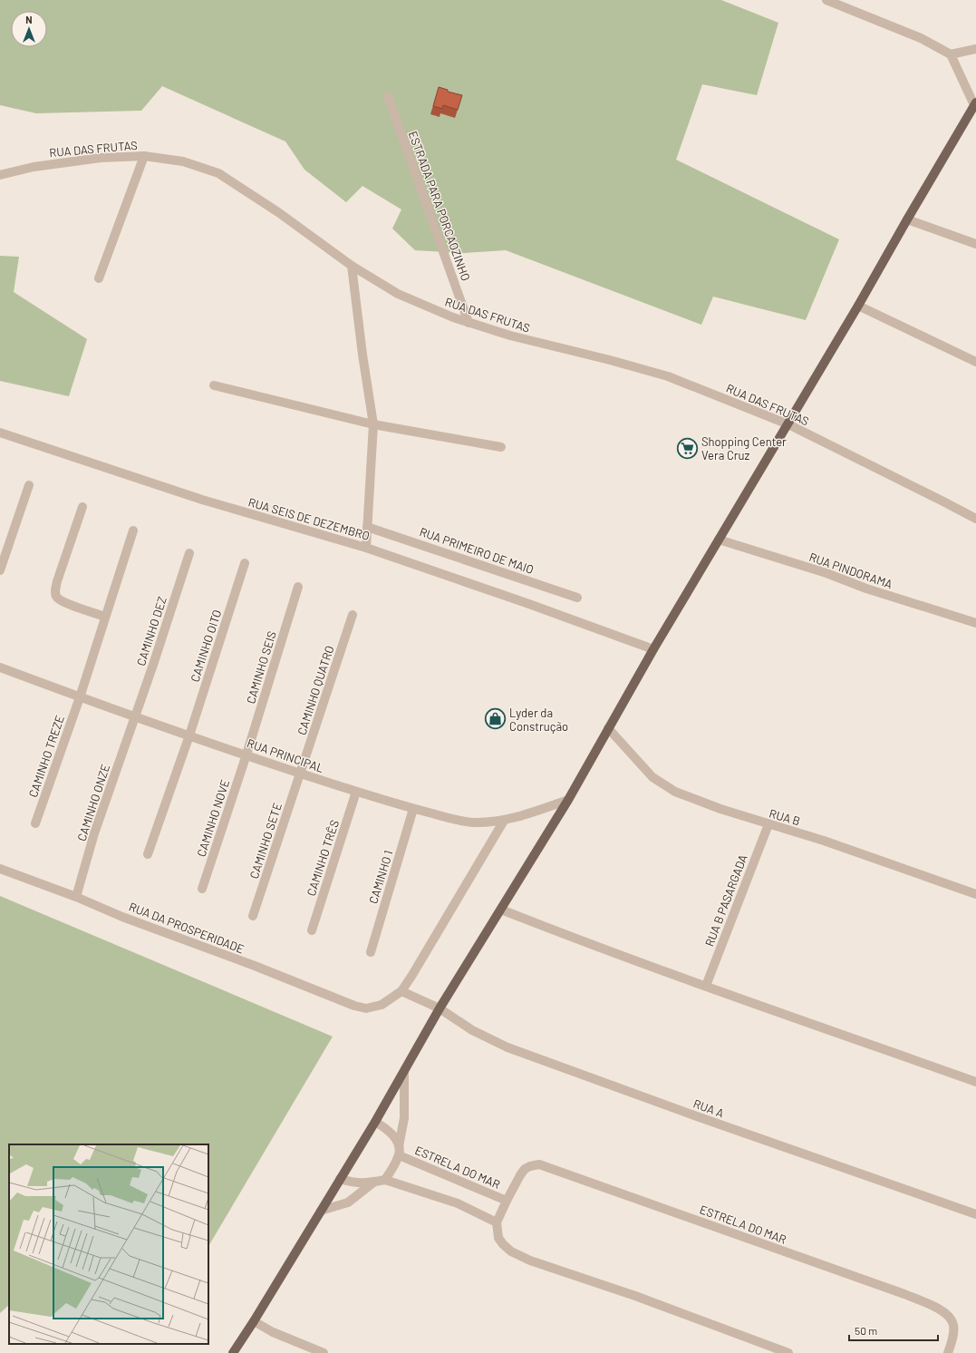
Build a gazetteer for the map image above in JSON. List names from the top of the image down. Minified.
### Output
{"streets":{"street":["RUA DAS FRUTAS","ESTRADA PARA PORCAOZINHO","RUA SEIS DE DEZEMBRO","RUA PRIMEIRO DE MAIO","RUA PINDORAMA","CAMINHO DEZ","CAMINHO OITO","CAMINHO SEIS","CAMINHO QUATRO","RUA PRINCIPAL","CAMINHO TREZE","CAMINHO ONZE","RUA B","CAMINHO NOVE","CAMINHO SETE","CAMINHO TRÊS","CAMINHO 1","RUA B PASARGADA","RUA DA PROSPERIDADE","RUA A","ESTRELA DO MAR"]},"crossings":[["RUA DAS FRUTAS","ESTRADA PARA PORCAOZINHO"],["CAMINHO DEZ","RUA PRINCIPAL"],["CAMINHO DEZ","CAMINHO ONZE"],["CAMINHO OITO","RUA PRINCIPAL"],["CAMINHO SEIS","RUA PRINCIPAL"],["CAMINHO SEIS","CAMINHO NOVE"],["CAMINHO QUATRO","RUA PRINCIPAL"],["CAMINHO QUATRO","CAMINHO SETE"],["RUA PRINCIPAL","CAMINHO TREZE"],["RUA PRINCIPAL","CAMINHO ONZE"],["RUA PRINCIPAL","CAMINHO NOVE"],["RUA PRINCIPAL","CAMINHO SETE"],["RUA PRINCIPAL","CAMINHO TRÊS"],["RUA PRINCIPAL","CAMINHO 1"],["CAMINHO ONZE","RUA DA PROSPERIDADE"],["RUA B","RUA B PASARGADA"],["RUA DA PROSPERIDADE","RUA A"]],"places":{"supermarket":["Shopping Center Vera Cruz"],"shop":["Lyder da Construção"]},"scale_bar":"50 m","north":"top"}
